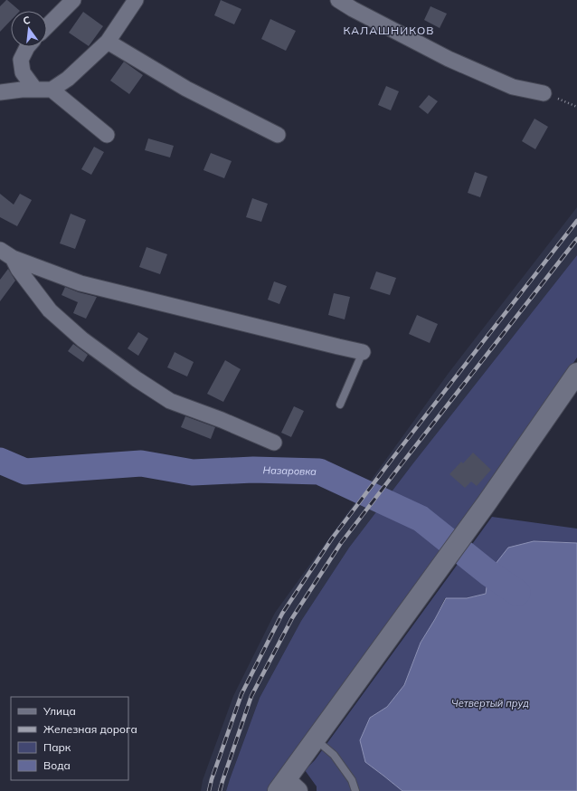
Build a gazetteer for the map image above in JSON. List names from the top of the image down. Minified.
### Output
{"districts":["КАЛАШНИКОВ"],"water":["Назаровка","Четвертый пруд"],"legend":["Улица","Железная дорога","Парк","Вода"],"north":"top"}
